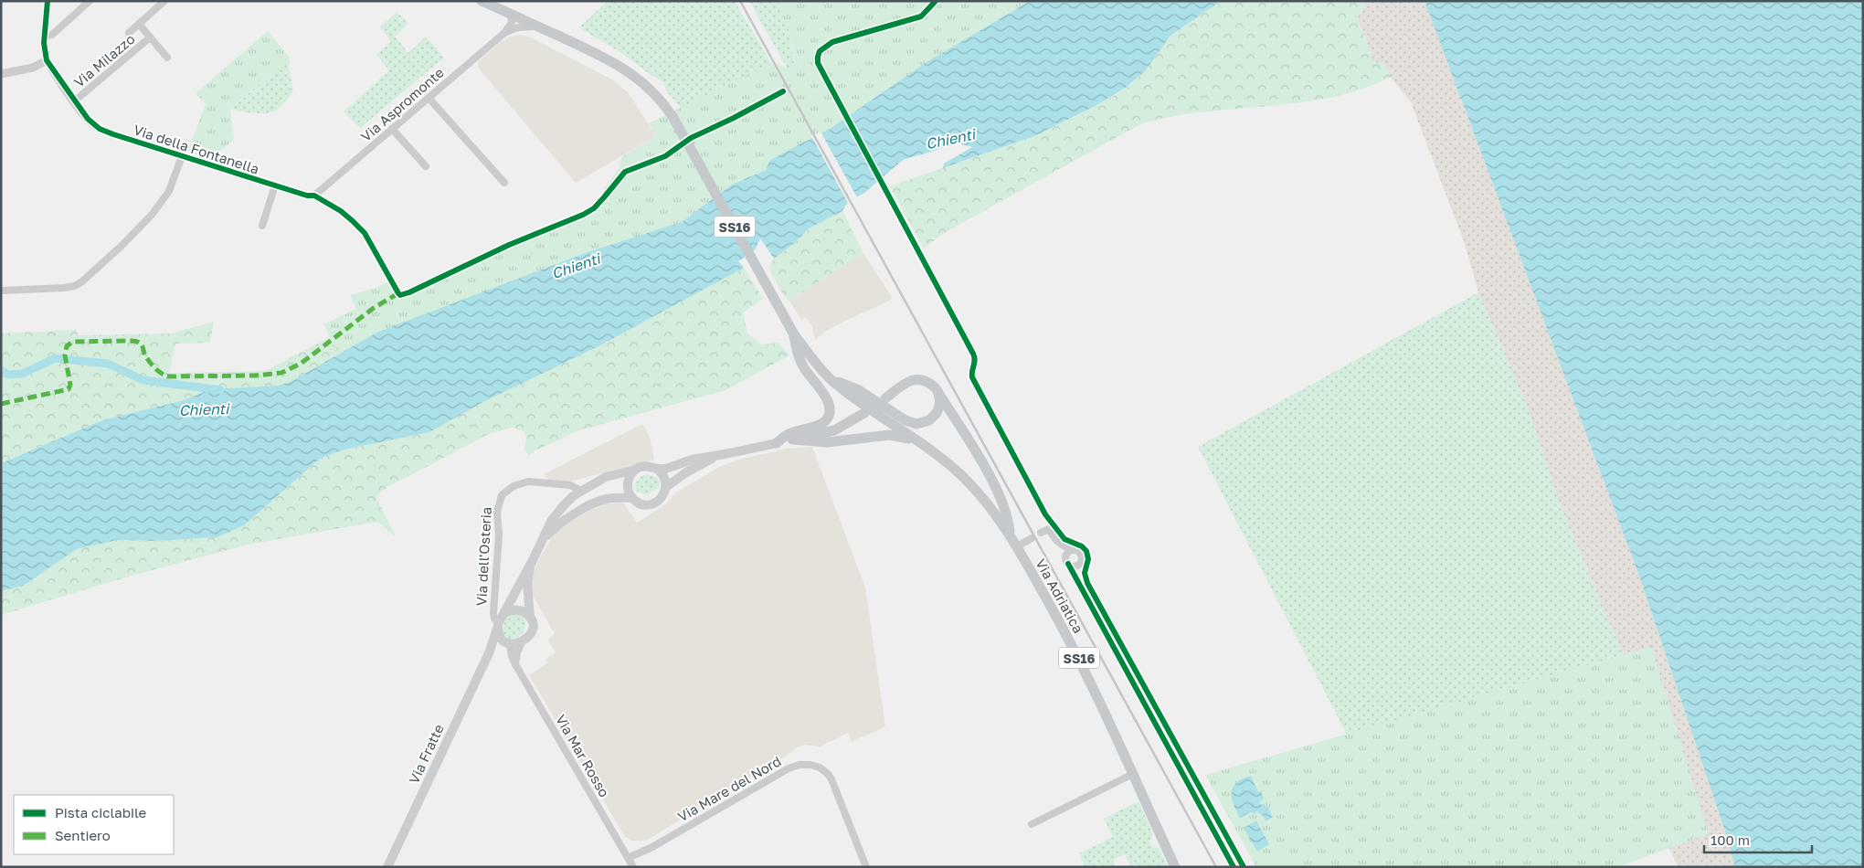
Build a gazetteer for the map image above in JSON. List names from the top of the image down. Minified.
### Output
{"streets":{"main road":["SS16","Via Adriatica","Via Fratte"],"street":["Via Milazzo","Via Aspromonte","Via della Fontanella","Via dell'Osteria","Via Mar Rosso","Via Mare del Nord"]},"crossings":[["Via Milazzo","Via della Fontanella"],["Via Aspromonte","Via della Fontanella"],["Via Aspromonte","SS16"],["SS16","Via Adriatica"],["Via dell'Osteria","Via Fratte"],["Via dell'Osteria","Via Mar Rosso"],["Via Fratte","Via Mar Rosso"],["Via Mar Rosso","Via Mare del Nord"]],"water":["Chienti"],"legend":["Pista ciclabile","Sentiero"],"scale_bar":"100 m"}
